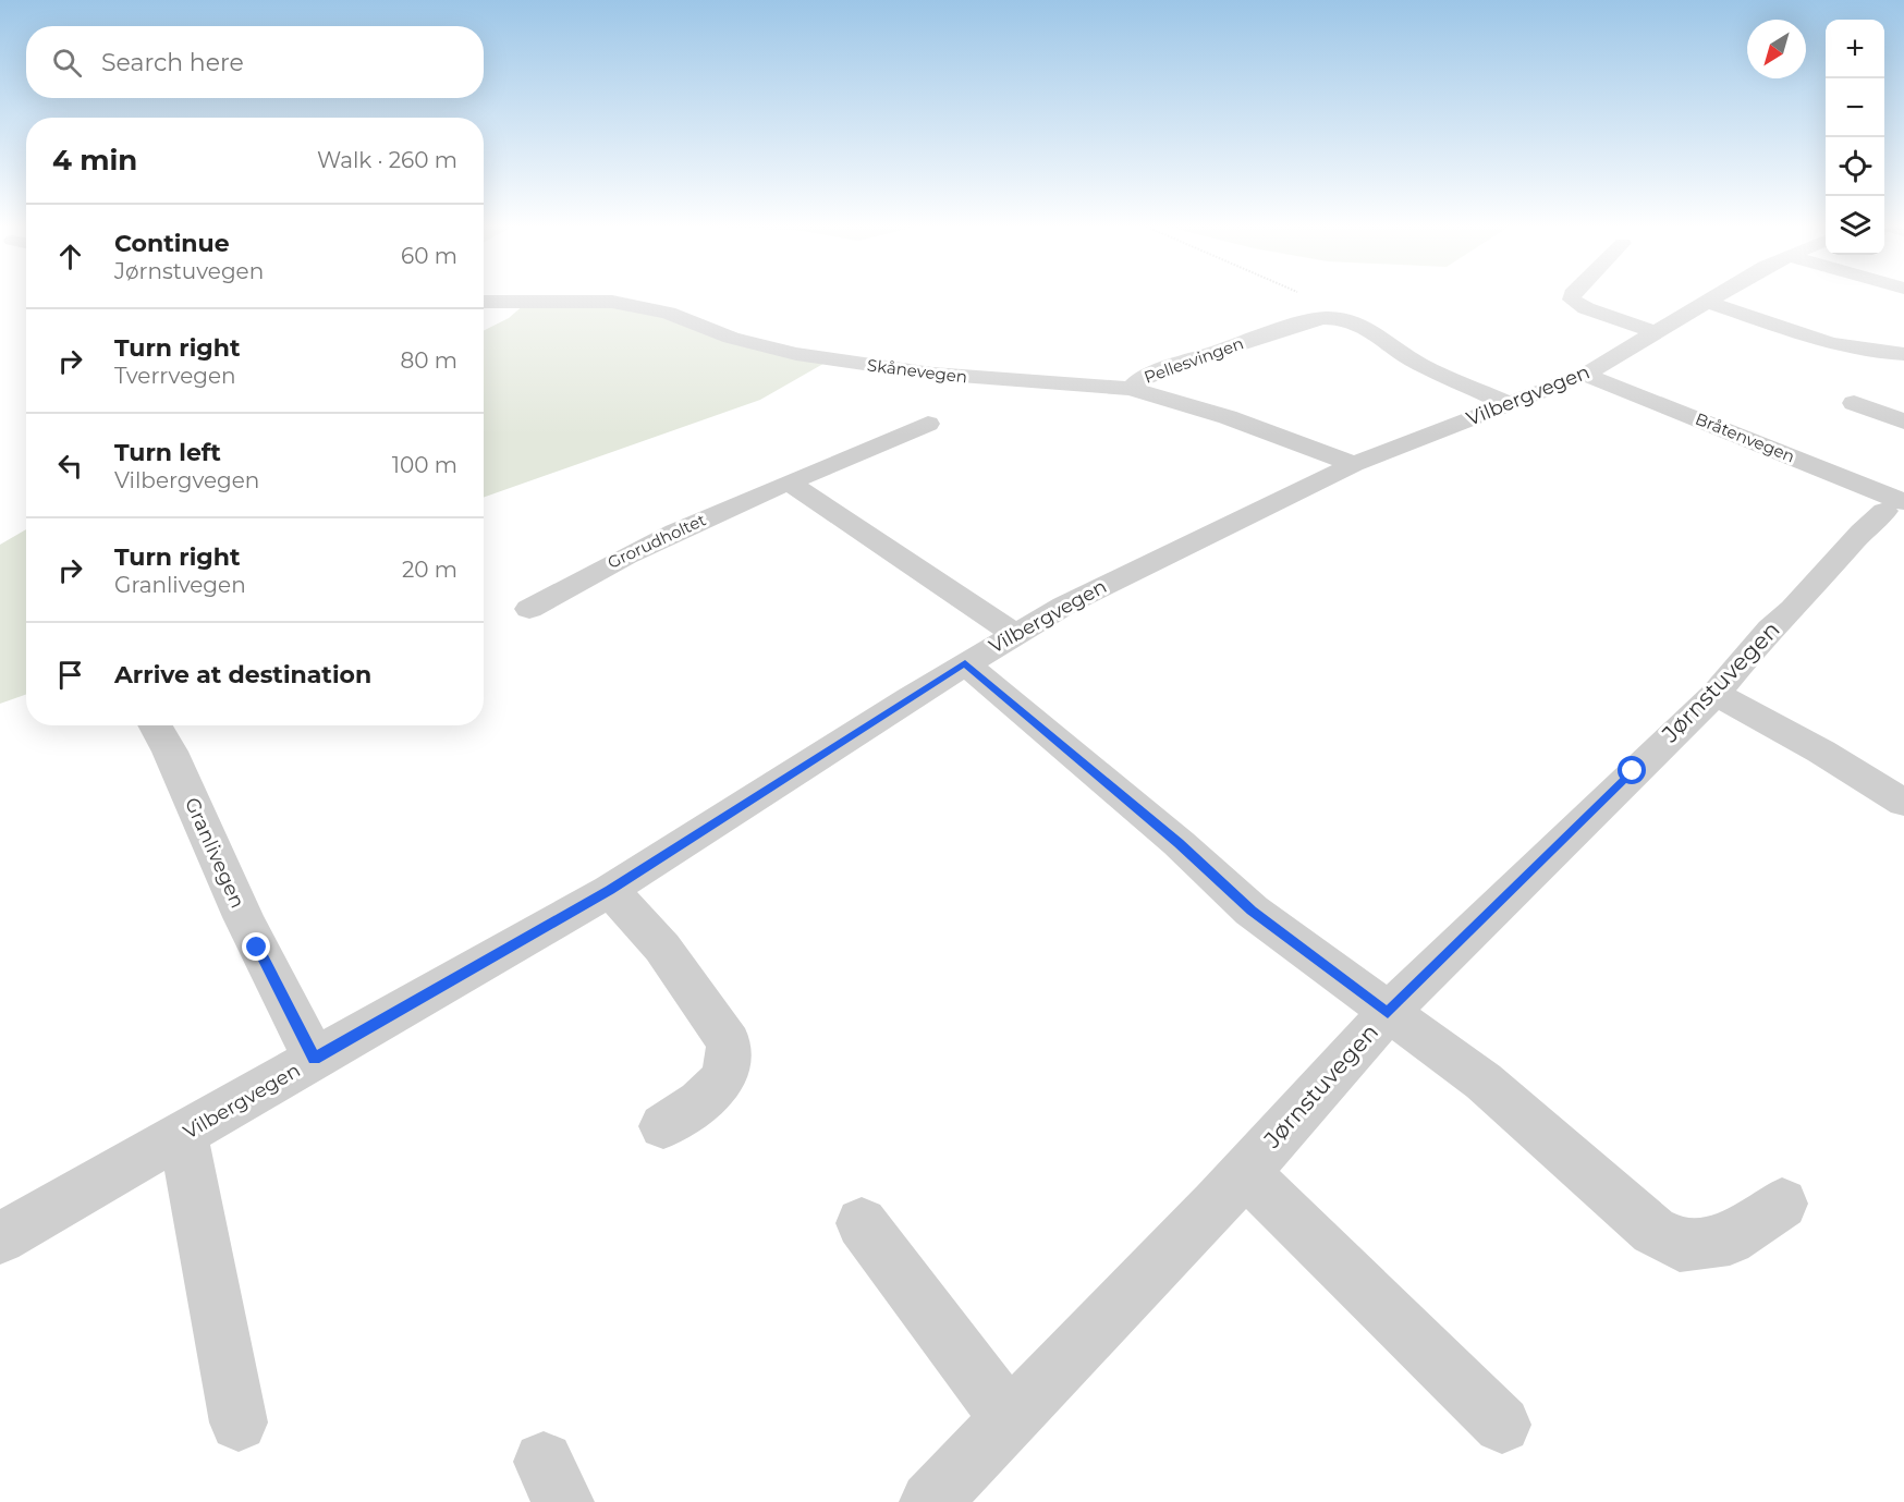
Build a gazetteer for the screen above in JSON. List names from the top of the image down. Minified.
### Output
{"streets":{"street":["Pellesvingen","Skånevegen","Vilbergvegen","Bråtenvegen","Grorudholtet","Jørnstuvegen","Granlivegen"]},"crossings":[["Pellesvingen","Skånevegen"],["Pellesvingen","Vilbergvegen"],["Skånevegen","Vilbergvegen"],["Vilbergvegen","Bråtenvegen"],["Vilbergvegen","Granlivegen"],["Bråtenvegen","Jørnstuvegen"]],"north":"bottom left","page":{"map_buttons":["+","−"],"search":"Search here","heading":["4 min","Walk · 260 m"],"list":[["Continue","Jørnstuvegen","60 m"],["Turn right","Tverrvegen","80 m"],["Turn left","Vilbergvegen","100 m"],["Turn right","Granlivegen","20 m"],"Arrive at destination"]}}
